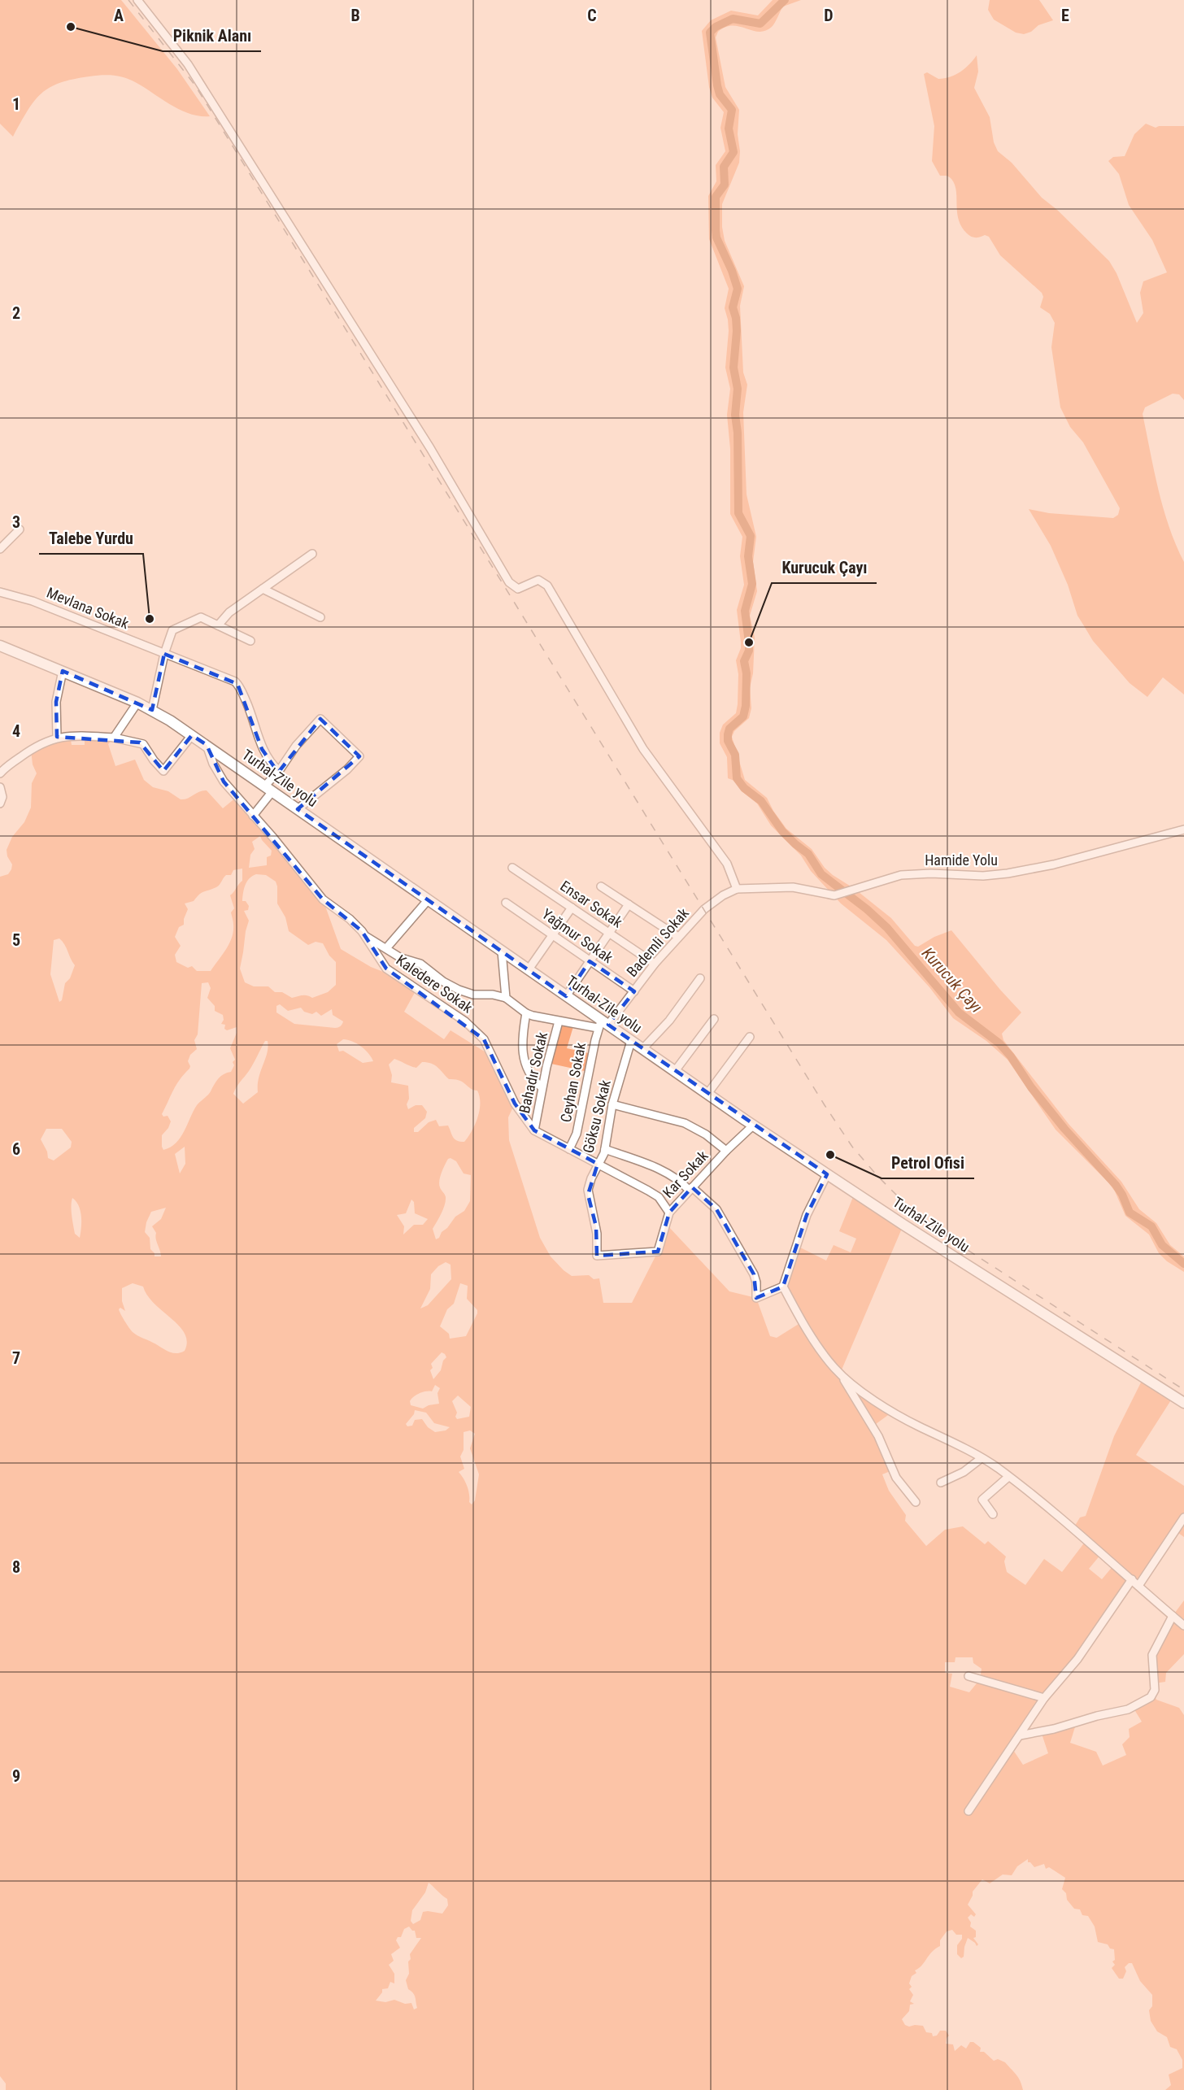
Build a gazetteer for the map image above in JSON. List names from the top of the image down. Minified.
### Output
{"streets":{"main road":["Turhal-Zile yolu"],"street":["Mevlana Sokak","Hamide Yolu","Ensar Sokak","Yağmur Sokak","Bademli Sokak","Kaledere Sokak","Bahadır Sokak","Ceyhan Sokak","Göksu Sokak","Kar Sokak"]},"crossings":[["Turhal-Zile yolu","Bademli Sokak"],["Turhal-Zile yolu","Kaledere Sokak"],["Turhal-Zile yolu","Ceyhan Sokak"],["Turhal-Zile yolu","Göksu Sokak"],["Turhal-Zile yolu","Kar Sokak"],["Hamide Yolu","Bademli Sokak"],["Ensar Sokak","Bademli Sokak"],["Yağmur Sokak","Bademli Sokak"],["Bademli Sokak","Ceyhan Sokak"],["Kaledere Sokak","Bahadır Sokak"],["Kaledere Sokak","Ceyhan Sokak"],["Kaledere Sokak","Göksu Sokak"],["Kaledere Sokak","Kar Sokak"],["Göksu Sokak","Kar Sokak"]],"water":["Kurucuk Çayı"],"places":["Piknik Alanı","Talebe Yurdu","Kurucuk Çayı","Petrol Ofisi"],"grid":{"columns":["A","B","C","D","E"],"rows":["1","2","3","4","5","6","7","8","9"]}}
